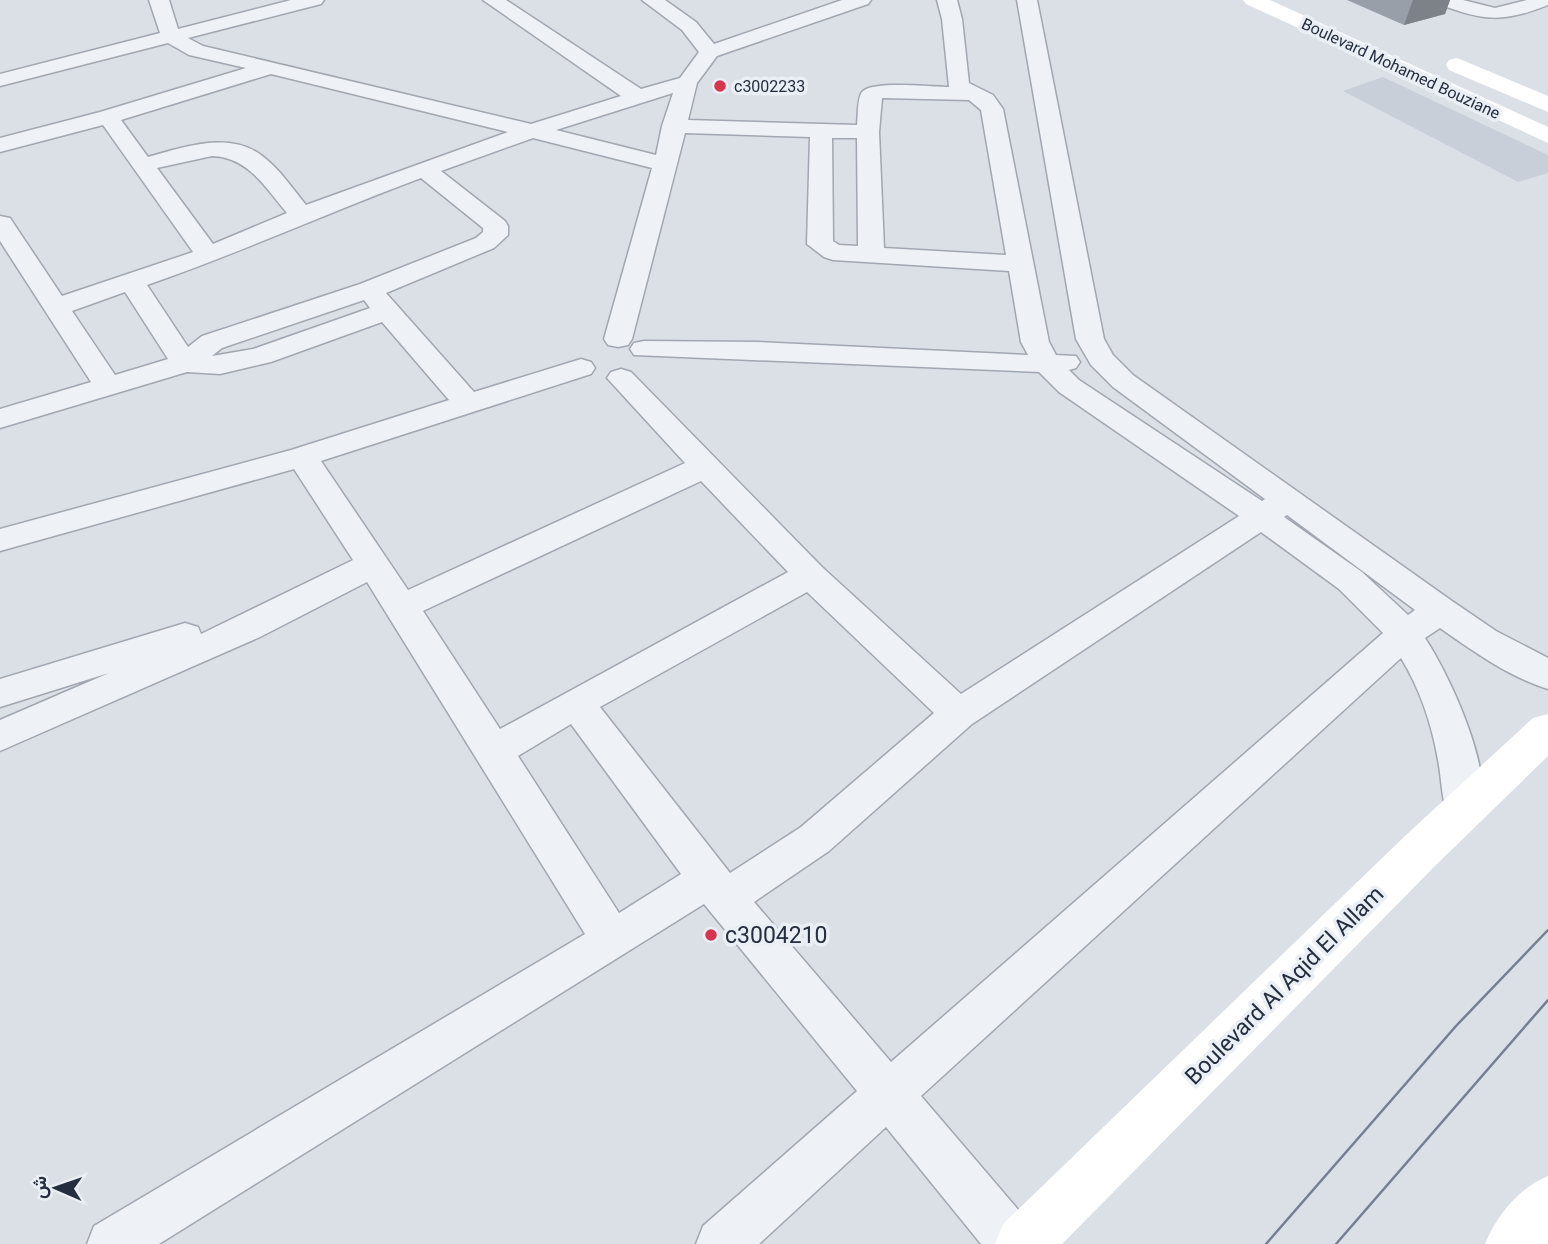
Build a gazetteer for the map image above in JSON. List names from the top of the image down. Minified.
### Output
{"streets":{"street":["Boulevard Mohamed Bouziane","Boulevard Al Aqid El Allam"]},"places":["c3002233","c3004210"],"north":"left"}
